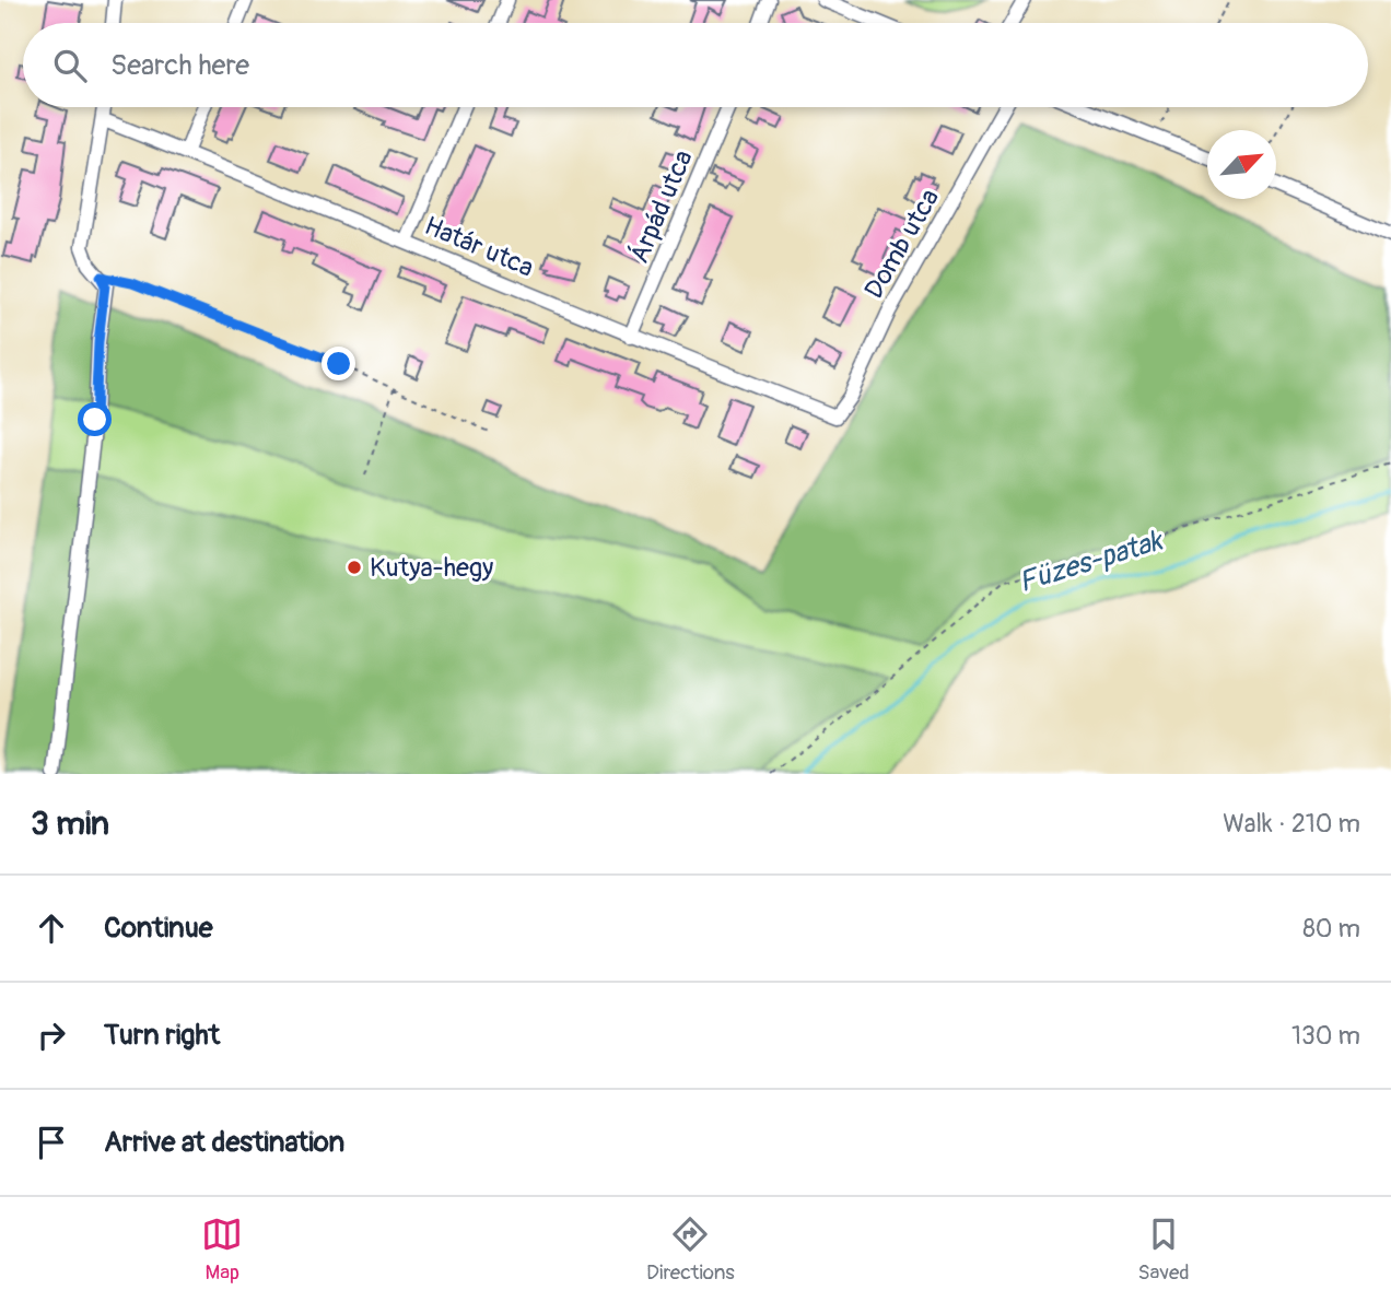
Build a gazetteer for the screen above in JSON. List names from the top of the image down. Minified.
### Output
{"streets":{"street":["Árpád utca","Domb utca","Határ utca"]},"crossings":[["Árpád utca","Határ utca"],["Domb utca","Határ utca"]],"water":["Füzes-patak"],"places":["Kutya-hegy"],"north":"top right","page":{"search":"Search here","heading":["3 min","Walk · 210 m"],"list":[["Continue","80 m"],["Turn right","130 m"],"Arrive at destination"],"nav":["Map","Directions","Saved"]}}
